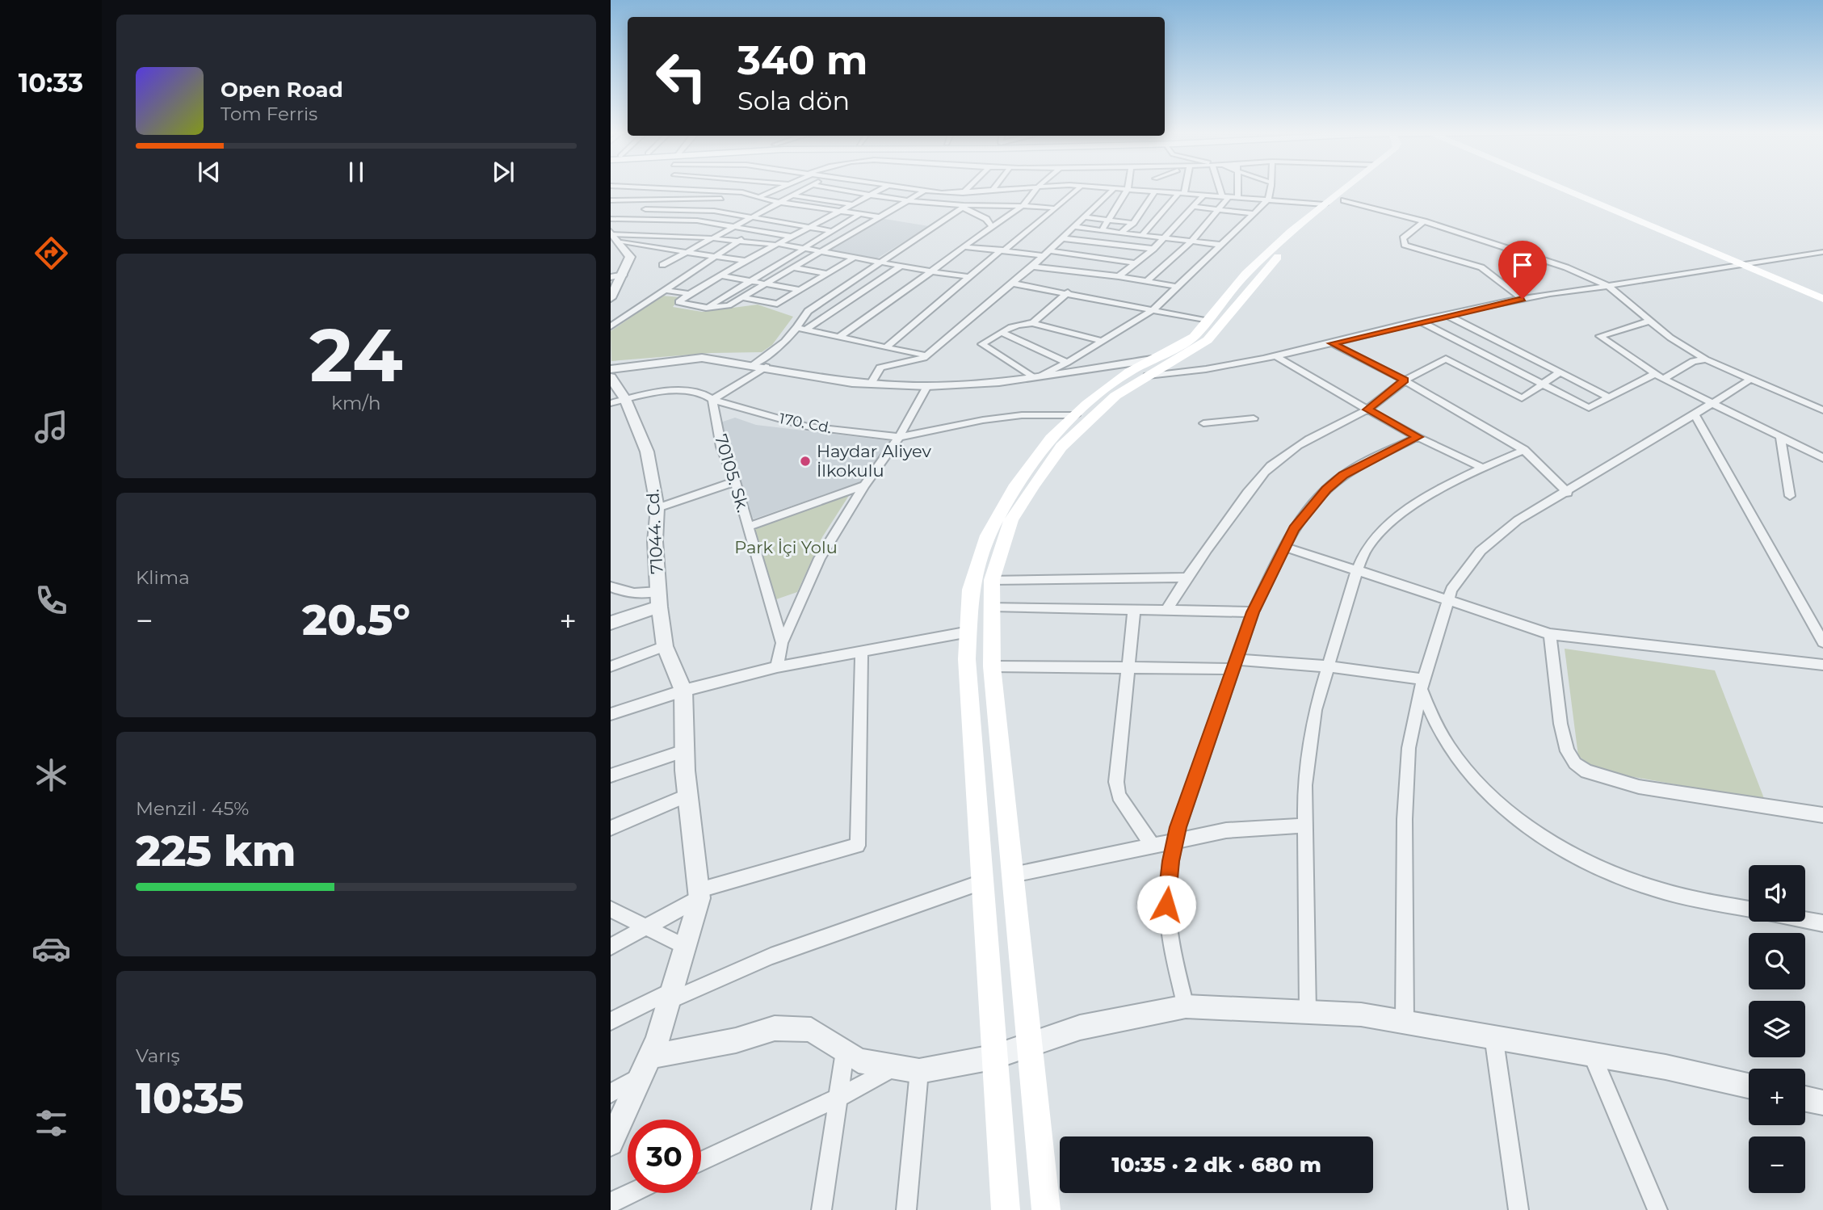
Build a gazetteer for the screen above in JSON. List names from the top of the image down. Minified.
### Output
{"streets":{"street":["170. Cd.","70105. Sk.","71044. Cd."]},"crossings":[["170. Cd.","70105. Sk."],["170. Cd.","71044. Cd."]],"parks":["Park İçi Yolu"],"places":["Haydar Aliyev İlkokulu"],"page":{"tabs":"10:33","turn":["340 m","Sola dön"],"song":["Open Road","Tom Ferris"],"tile":[["24","km/h"],"Klima",["Menzil · 45%","225 km"],["Varış","10:35"]],"heat":["−","20.5°","+"],"map_buttons":["+","−"],"limit":"30","trip":"10:35 · 2 dk · 680 m"}}
